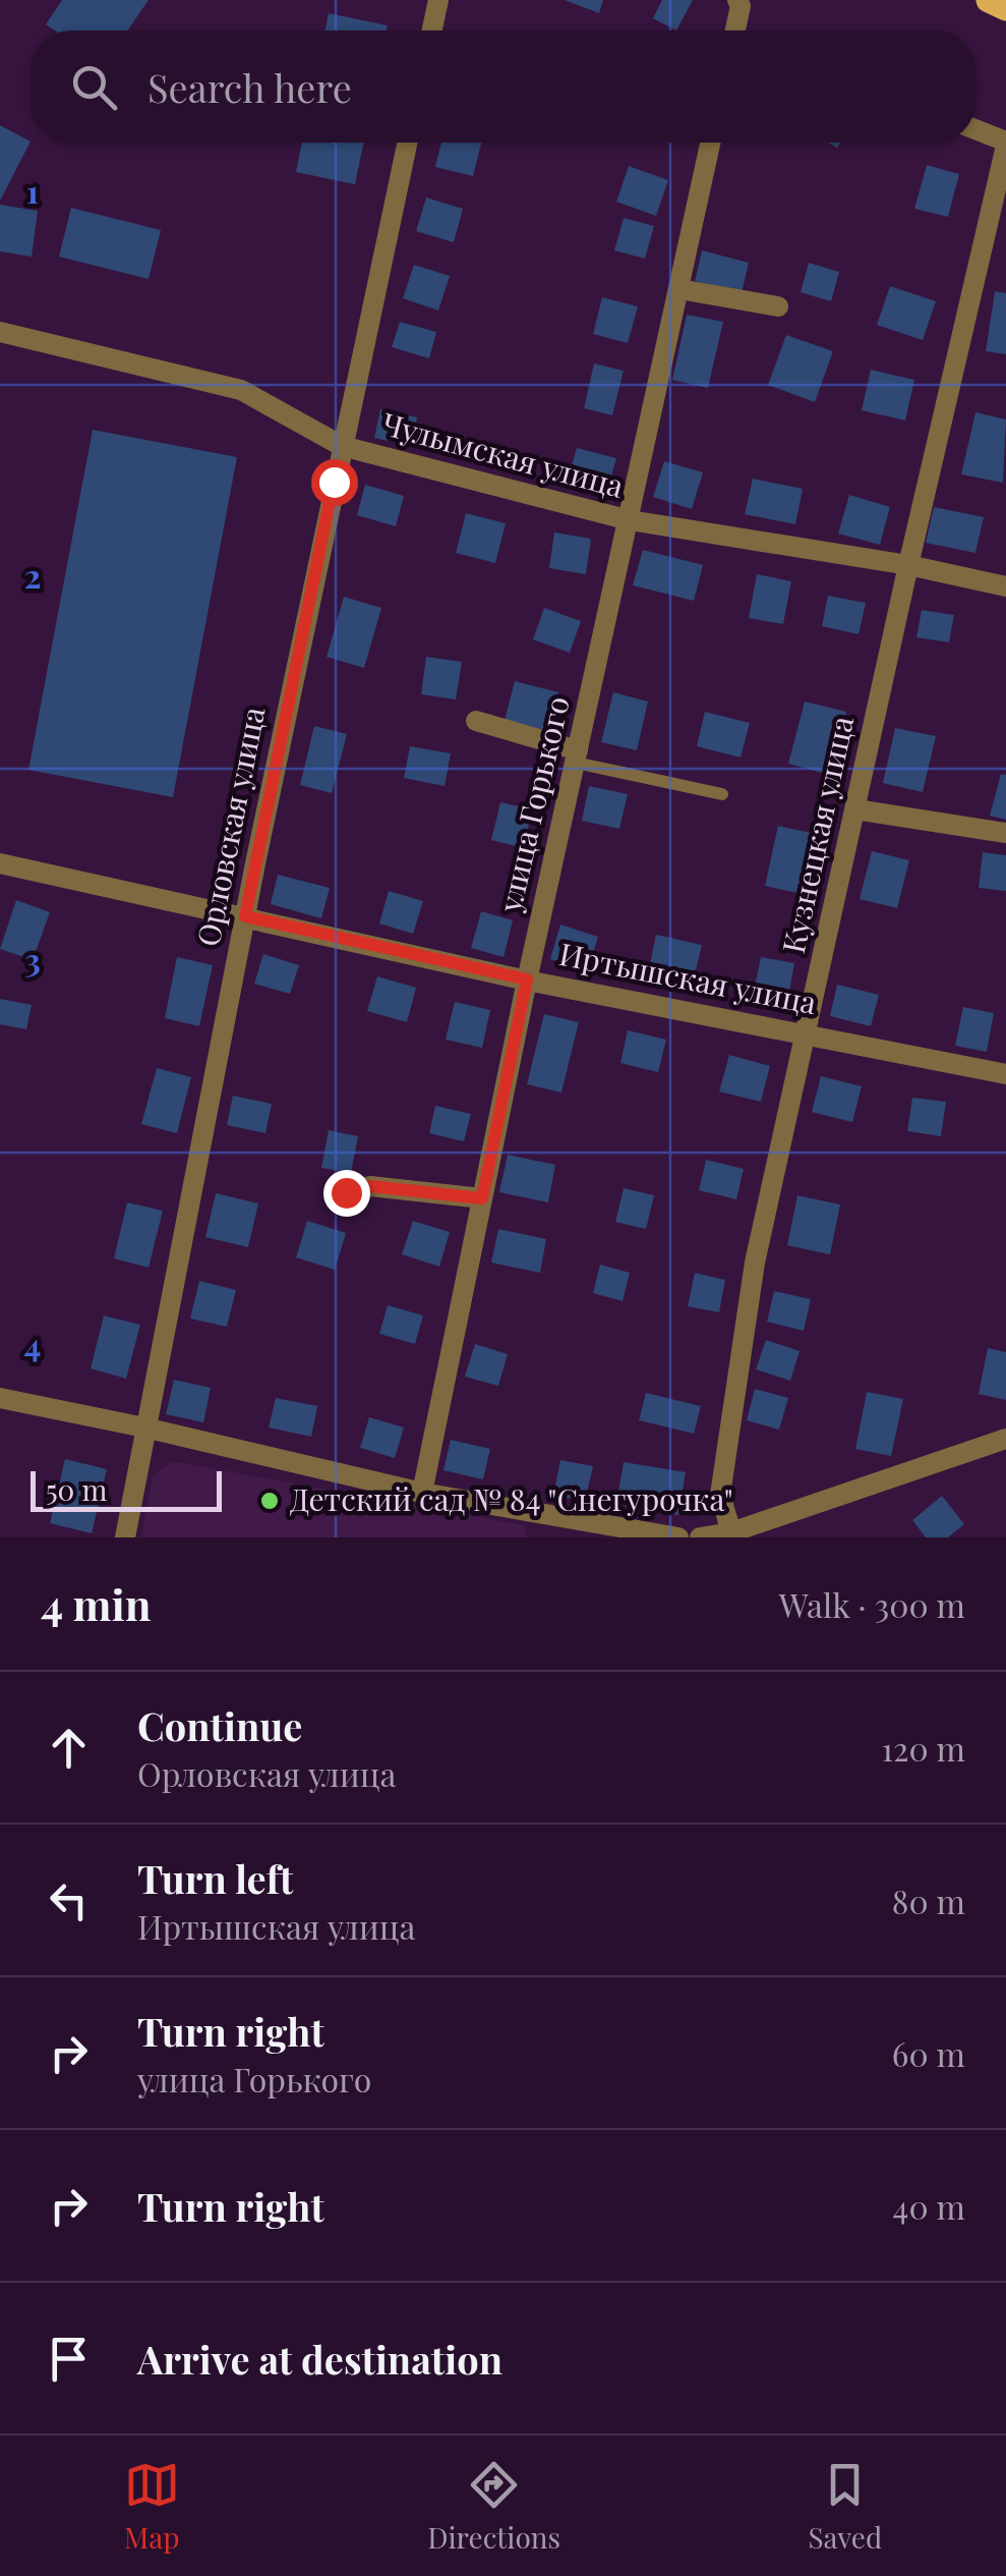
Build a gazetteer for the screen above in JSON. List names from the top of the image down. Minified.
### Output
{"streets":{"street":["Чулымская улица","улица Горького","Орловская улица","Кузнецкая улица","Иртышская улица"]},"crossings":[["Чулымская улица","улица Горького"],["Чулымская улица","Орловская улица"],["Чулымская улица","Кузнецкая улица"],["улица Горького","Иртышская улица"],["Орловская улица","Иртышская улица"],["Кузнецкая улица","Иртышская улица"]],"places":["Детский сад № 84 \"Снегурочка\""],"scale_bar":"50 m","page":{"search":"Search here","scale":"50 m","heading":["4 min","Walk · 300 m"],"list":[["Continue","Орловская улица","120 m"],["Turn left","Иртышская улица","80 m"],["Turn right","улица Горького","60 m"],["Turn right","40 m"],"Arrive at destination"],"nav":["Map","Directions","Saved"]},"grid":{"rows":["1","2","3","4"]}}
